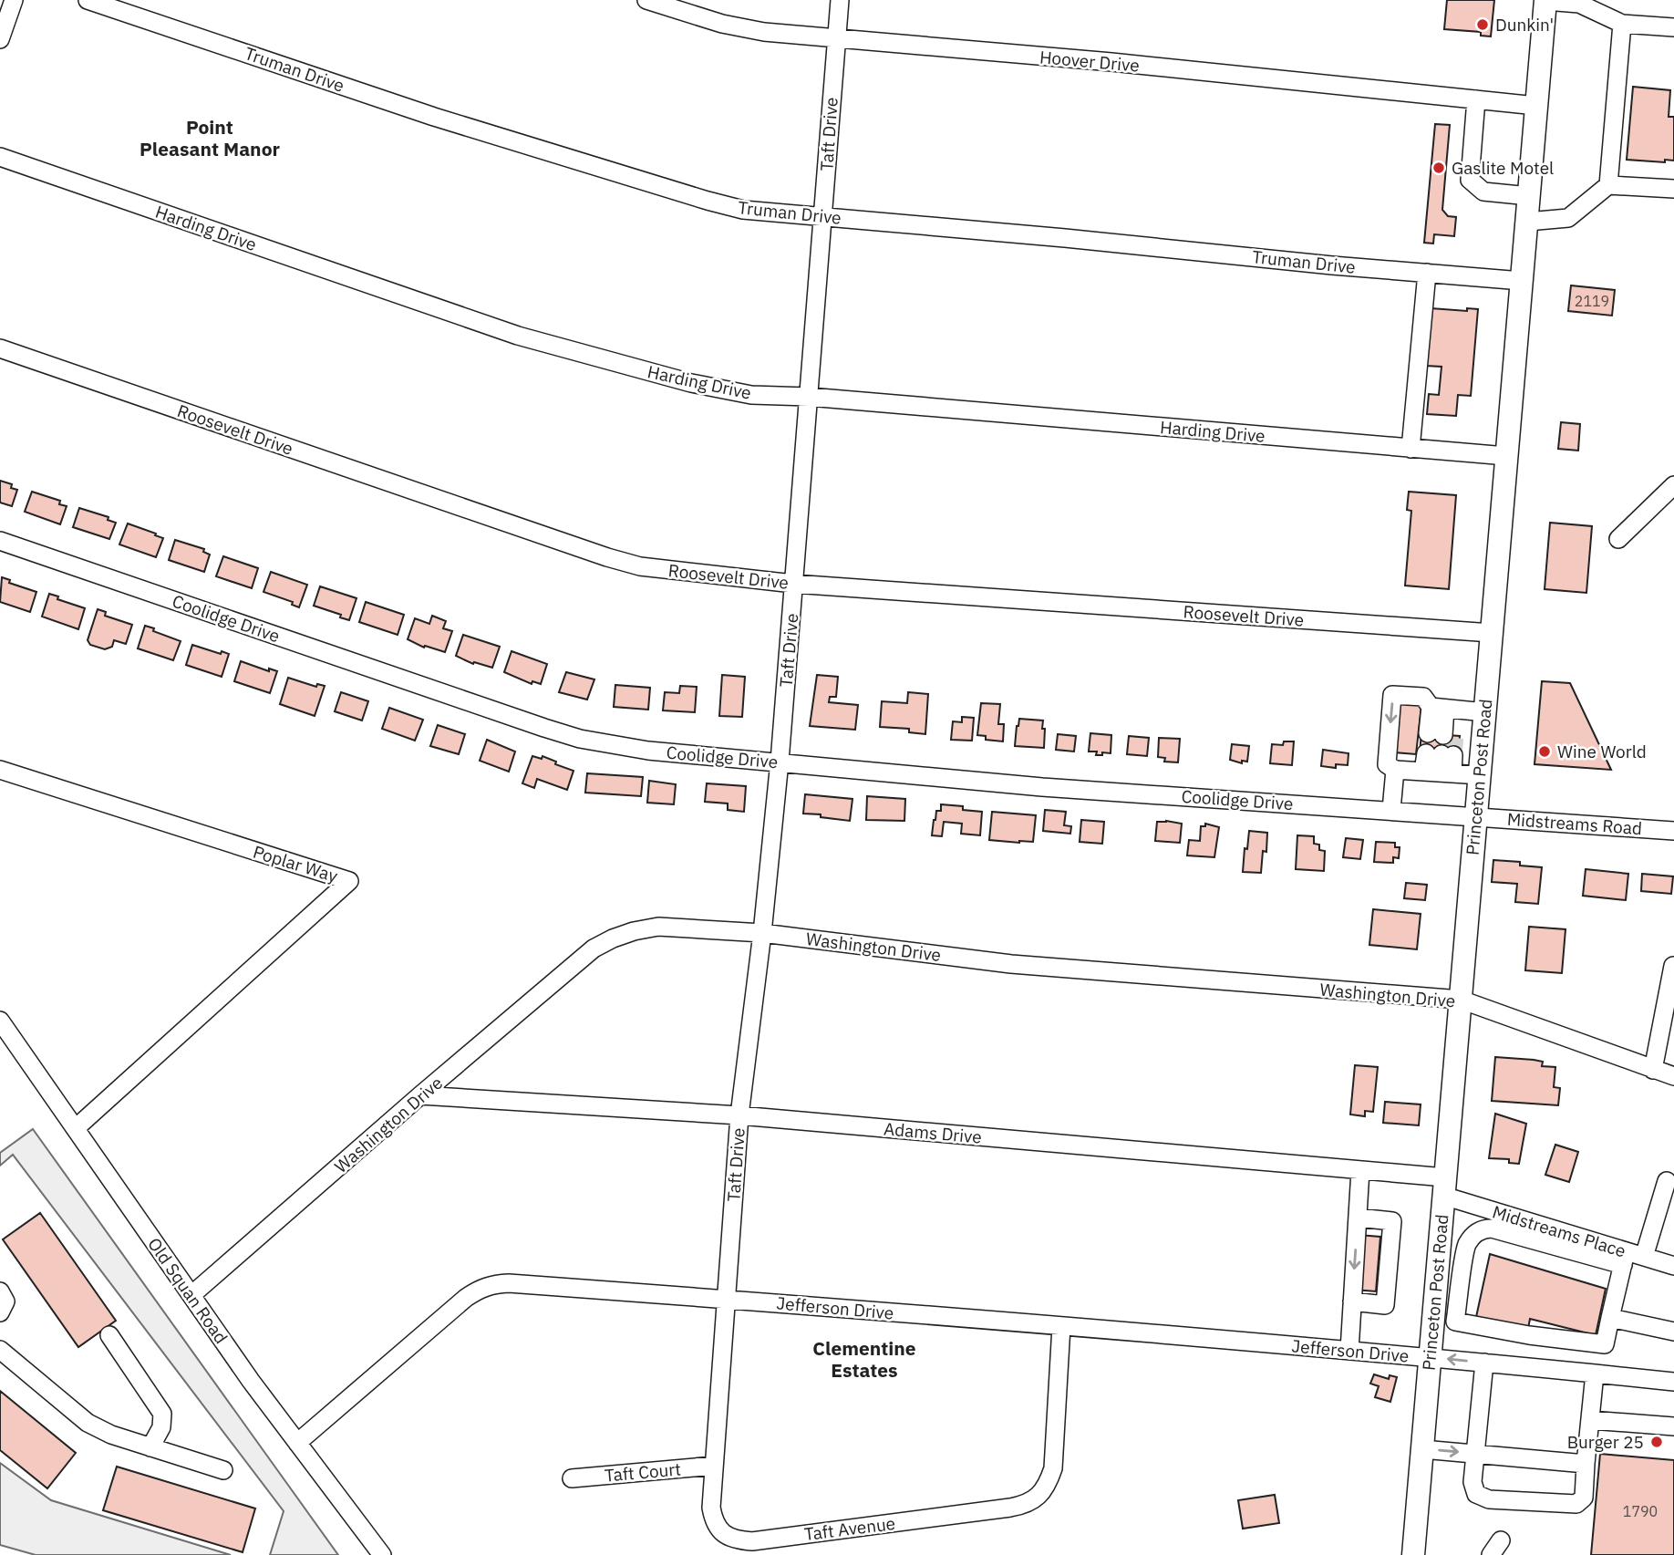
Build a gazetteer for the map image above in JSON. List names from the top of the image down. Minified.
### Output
{"streets":{"main road":["Princeton Post Road"],"street":["Hoover Drive","Truman Drive","Taft Drive","Harding Drive","Roosevelt Drive","Coolidge Drive","Midstreams Road","Poplar Way","Washington Drive","Adams Drive","Midstreams Place","Old Squan Road","Jefferson Drive","Taft Court","Taft Avenue"]},"crossings":[["Hoover Drive","Taft Drive"],["Hoover Drive","Princeton Post Road"],["Truman Drive","Taft Drive"],["Truman Drive","Princeton Post Road"],["Taft Drive","Harding Drive"],["Taft Drive","Roosevelt Drive"],["Taft Drive","Coolidge Drive"],["Taft Drive","Washington Drive"],["Taft Drive","Adams Drive"],["Taft Drive","Jefferson Drive"],["Taft Drive","Taft Avenue"],["Harding Drive","Princeton Post Road"],["Roosevelt Drive","Princeton Post Road"],["Coolidge Drive","Princeton Post Road"],["Coolidge Drive","Midstreams Road"],["Princeton Post Road","Midstreams Road"],["Princeton Post Road","Washington Drive"],["Princeton Post Road","Adams Drive"],["Princeton Post Road","Midstreams Place"],["Princeton Post Road","Jefferson Drive"],["Poplar Way","Old Squan Road"],["Washington Drive","Adams Drive"],["Washington Drive","Old Squan Road"],["Adams Drive","Midstreams Place"],["Old Squan Road","Jefferson Drive"],["Jefferson Drive","Taft Avenue"],["Taft Court","Taft Avenue"]],"districts":["Point Pleasant Manor","Clementine Estates"],"places":["Dunkin'","Gaslite Motel","Wine World","Burger 25"],"house_numbers":["2119","1790"]}
